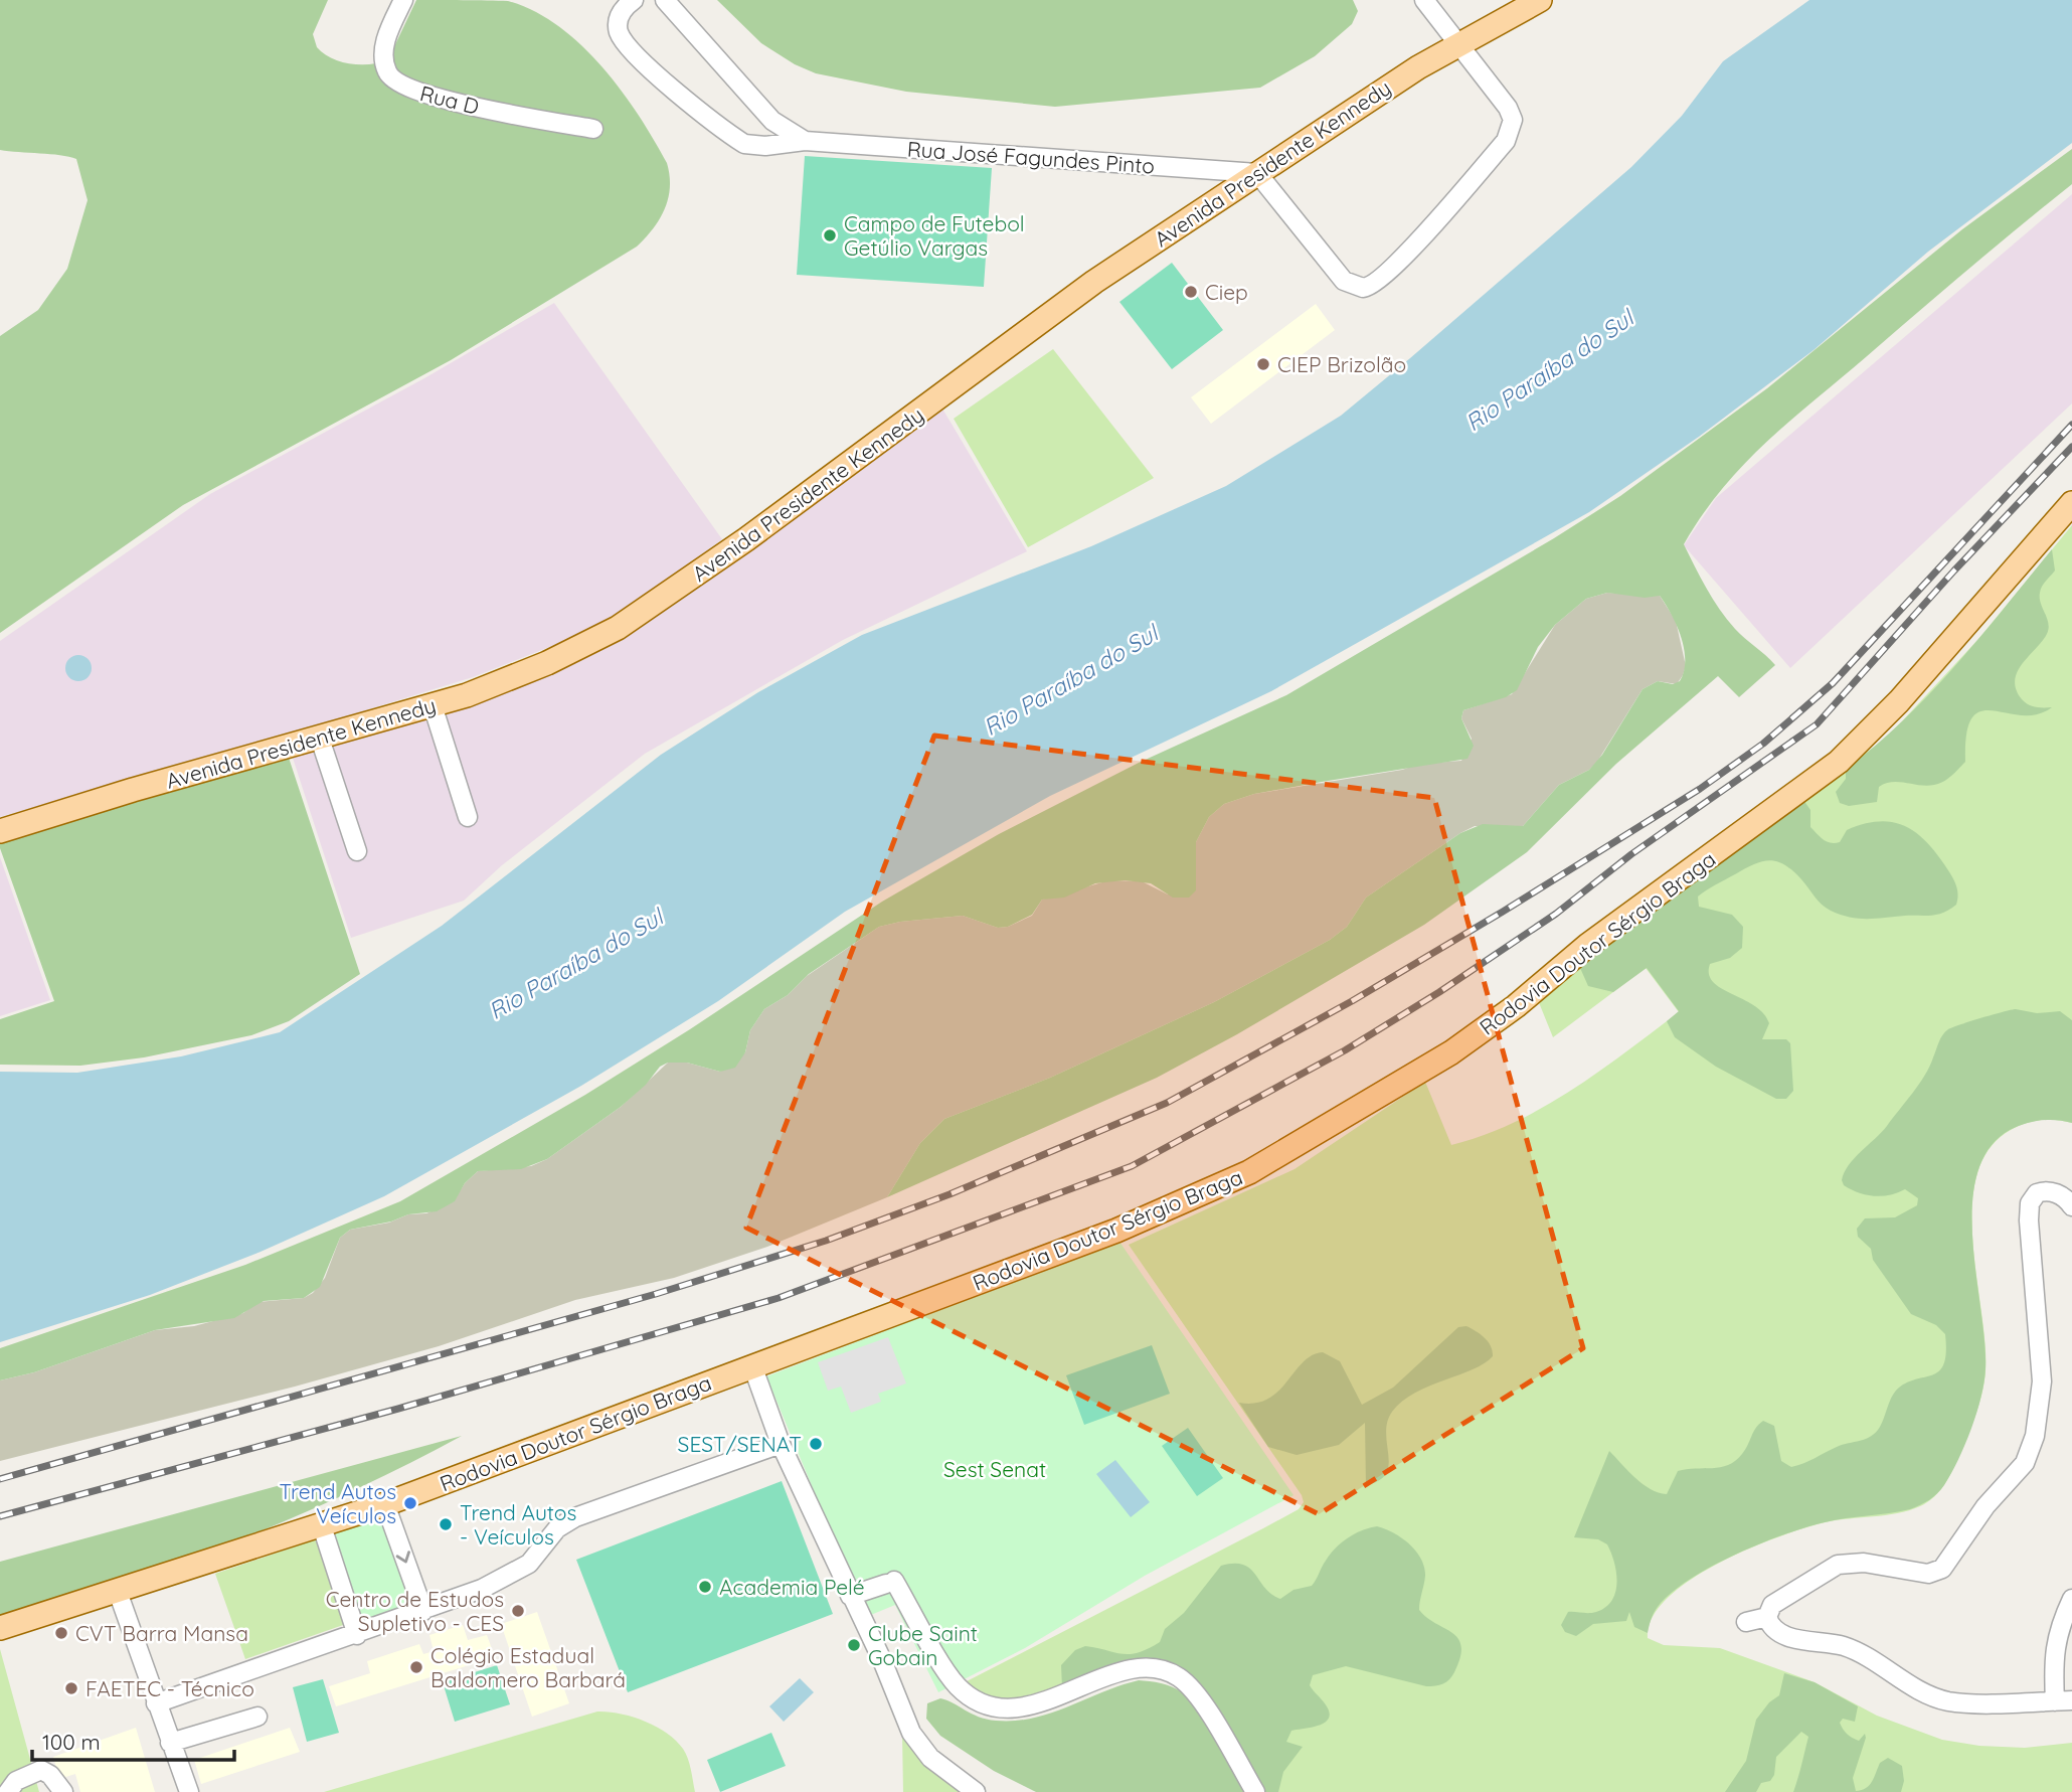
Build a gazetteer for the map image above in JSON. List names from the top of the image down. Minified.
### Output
{"streets":{"main road":["Avenida Presidente Kennedy","Rodovia Doutor Sérgio Braga"],"street":["Rua D","Rua José Fagundes Pinto"]},"crossings":[["Rua José Fagundes Pinto","Avenida Presidente Kennedy"]],"water":["Rio Paraíba do Sul"],"parks":["Sest Senat"],"places":["Campo de Futebol Getúlio Vargas","Ciep","CIEP Brizolão","SEST/SENAT","Trend Autos Veículos","Trend Autos - Veículos","Academia Pelé","Centro de Estudos Supletivo - CES","CVT Barra Mansa","Clube Saint Gobain","Colégio Estadual Baldomero Barbará","FAETEC - Técnico"],"scale_bar":"100 m"}
